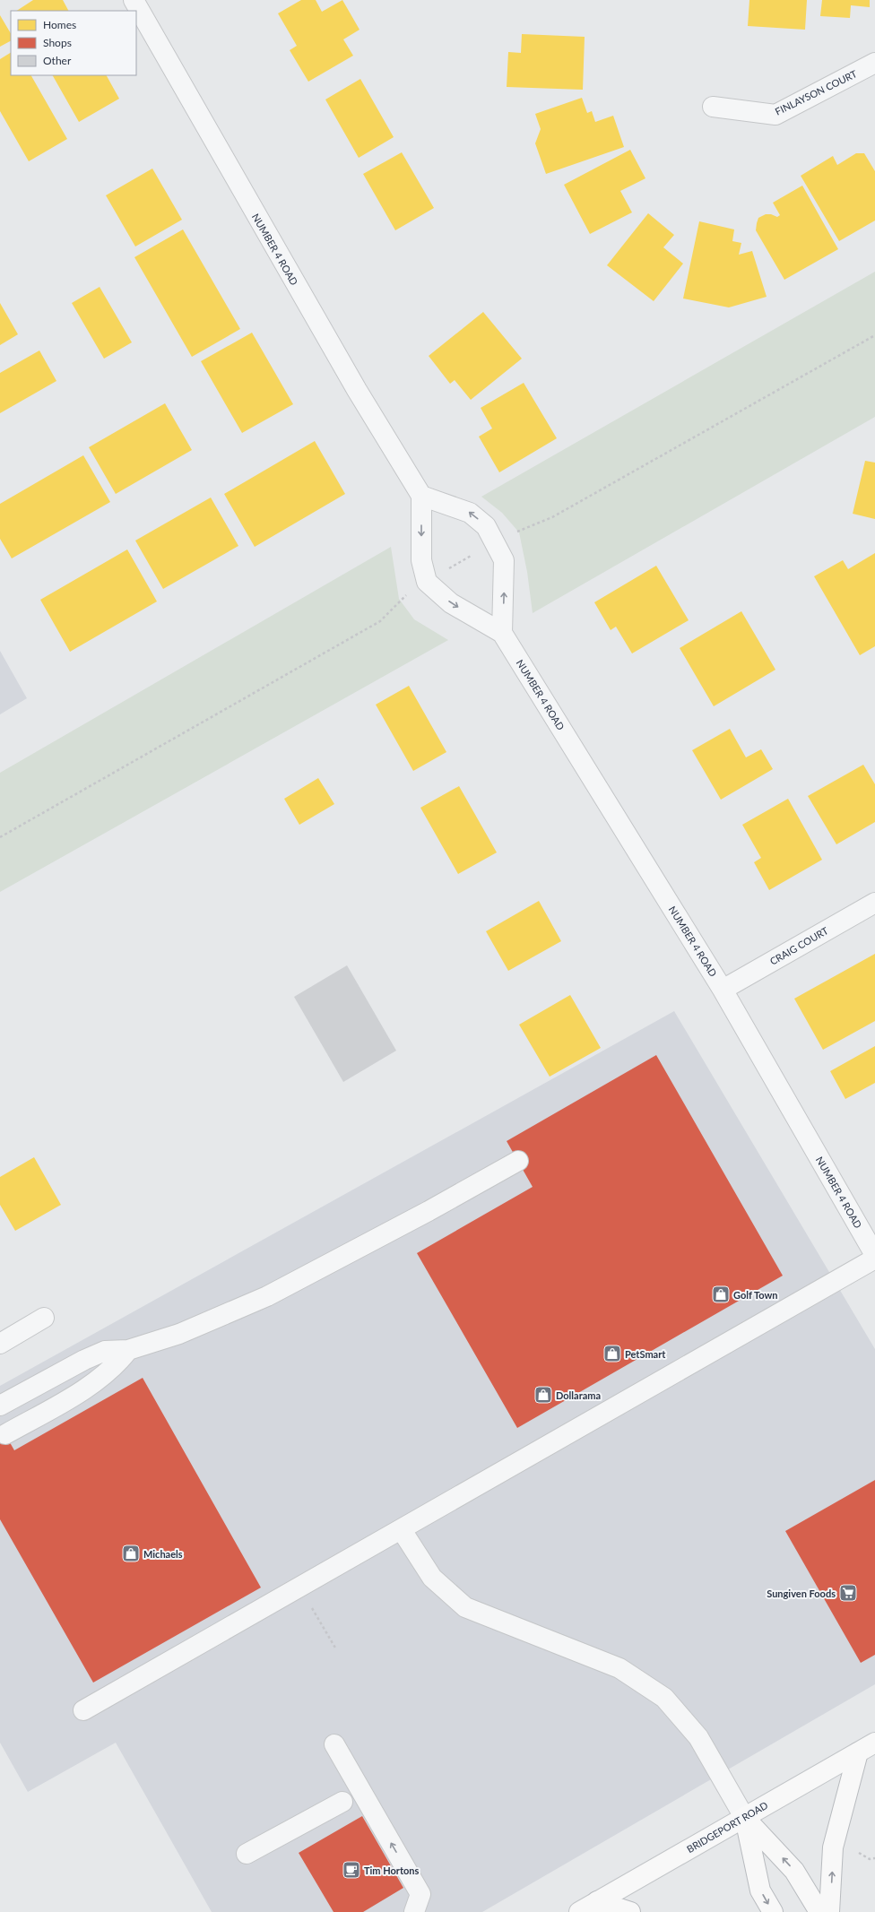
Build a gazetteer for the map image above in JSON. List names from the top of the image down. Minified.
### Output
{"streets":{"main road":["BRIDGEPORT ROAD"],"street":["FINLAYSON COURT","NUMBER 4 ROAD","CRAIG COURT"]},"crossings":[["NUMBER 4 ROAD","CRAIG COURT"]],"places":{"shop":["Golf Town","PetSmart","Dollarama","Michaels"],"supermarket":["Sungiven Foods"],"cafe":["Tim Hortons"]},"legend":["Homes","Shops","Other"]}
